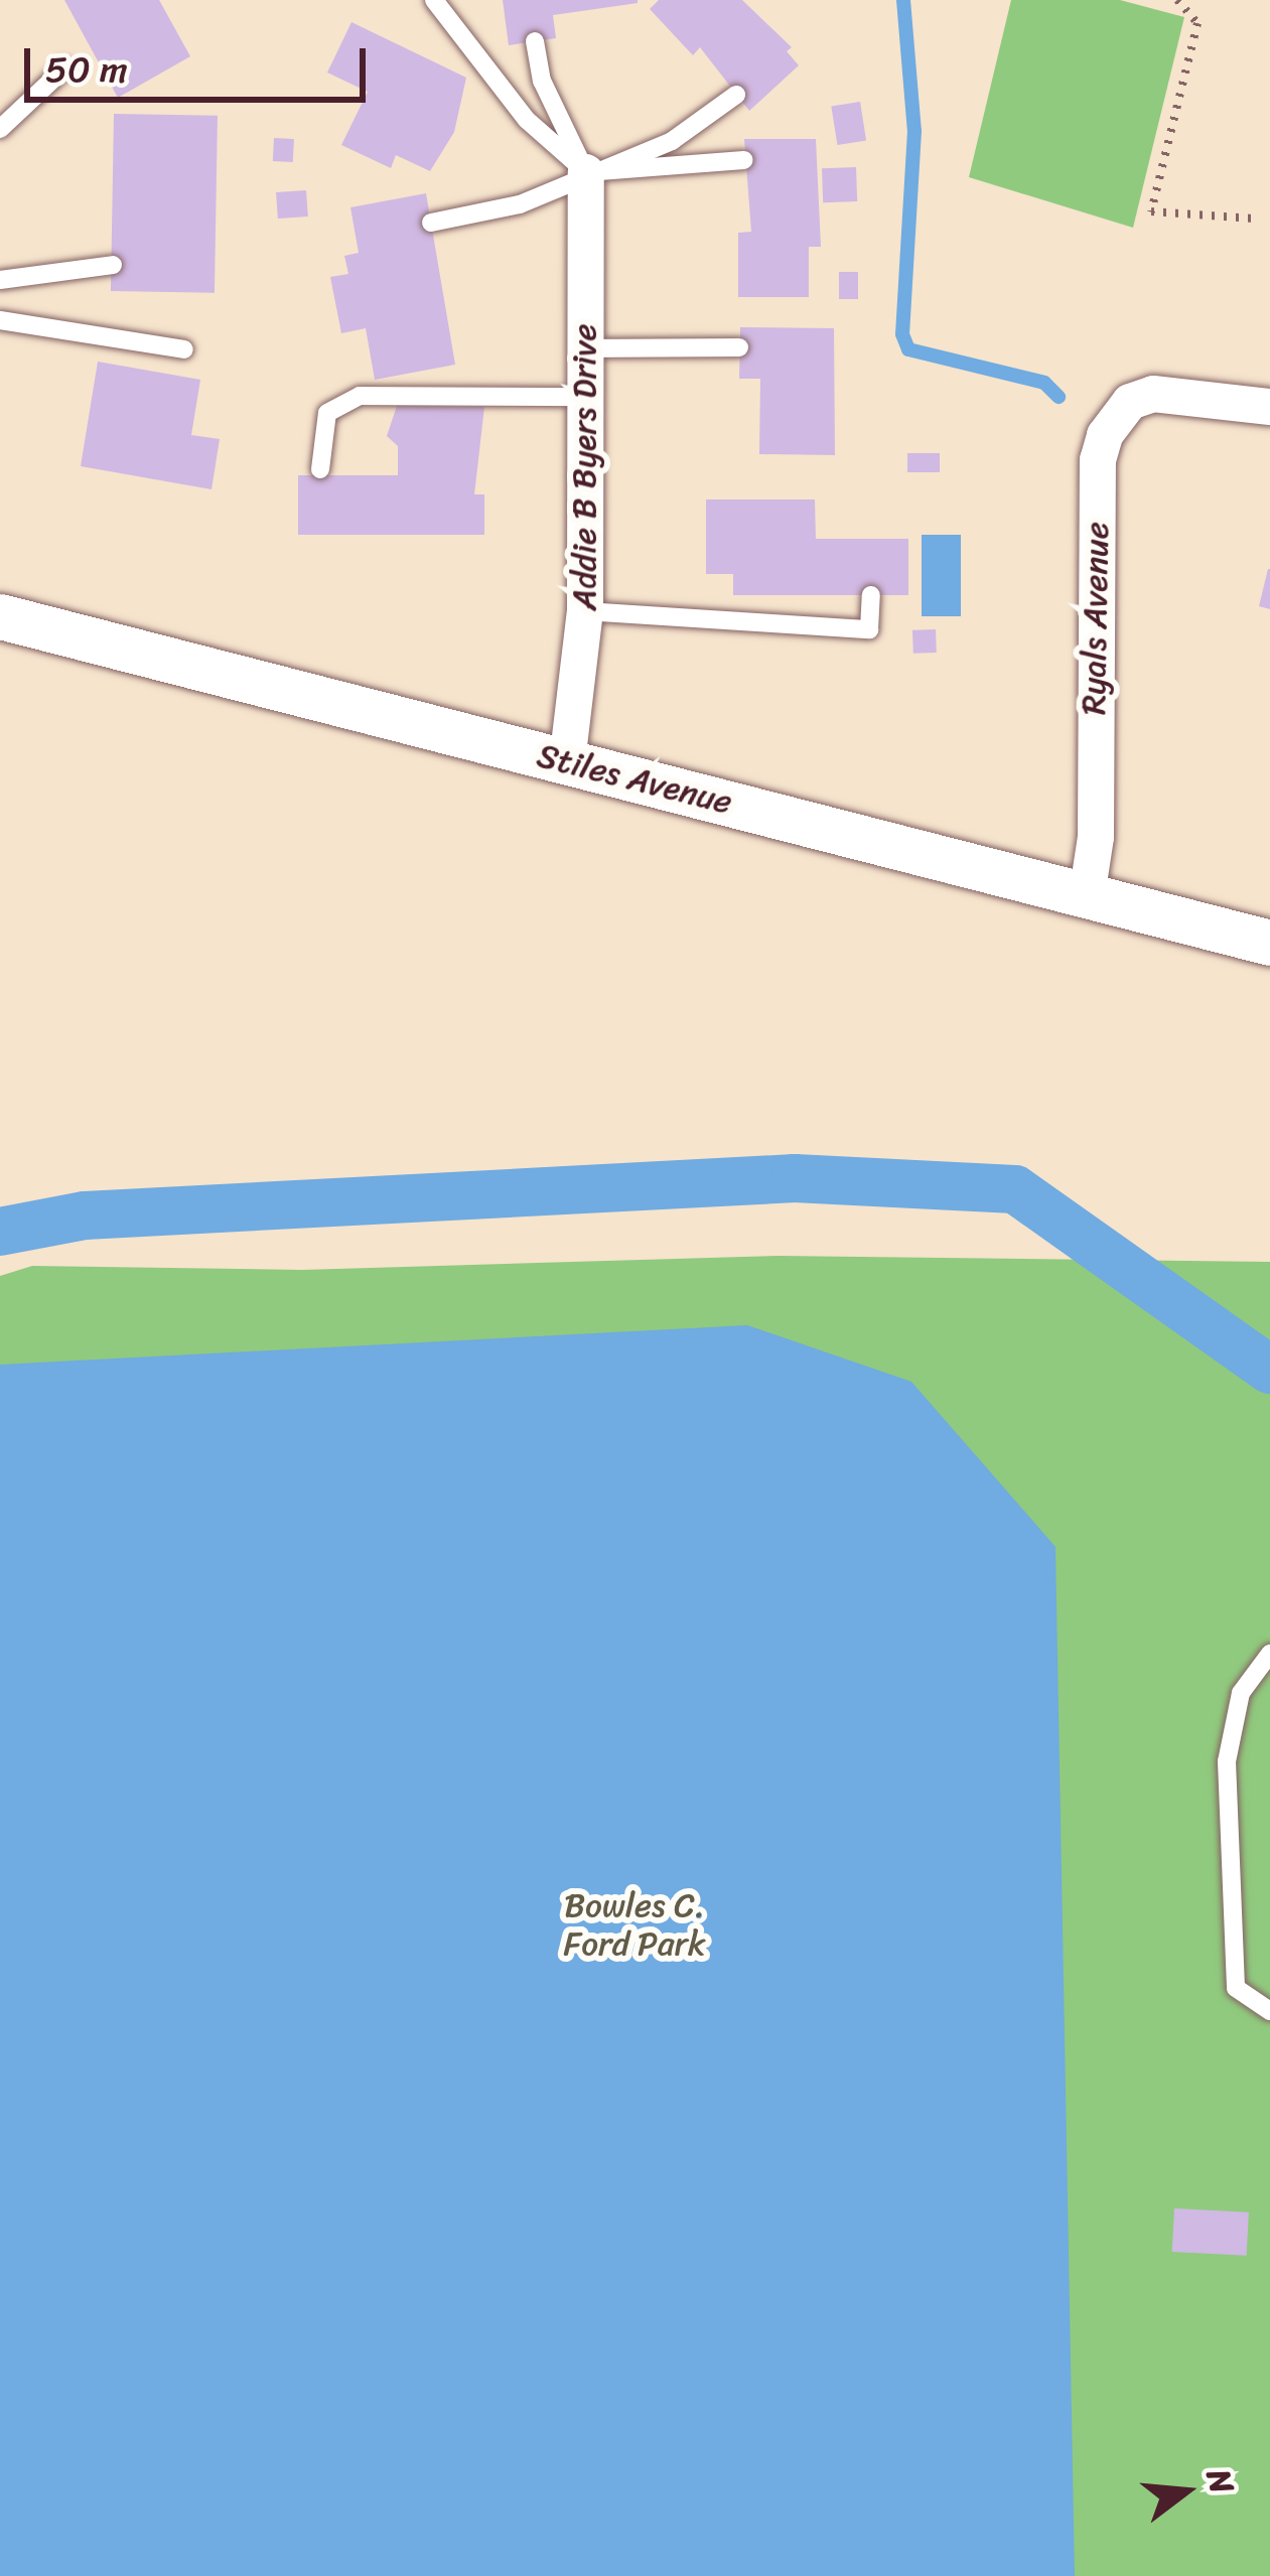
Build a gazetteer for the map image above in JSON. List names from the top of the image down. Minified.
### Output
{"streets":{"street":["Addie B Byers Drive","Ryals Avenue","Stiles Avenue"]},"crossings":[["Addie B Byers Drive","Stiles Avenue"],["Ryals Avenue","Stiles Avenue"]],"parks":["Bowles C. Ford Park"],"scale_bar":"50 m","north":"right"}
